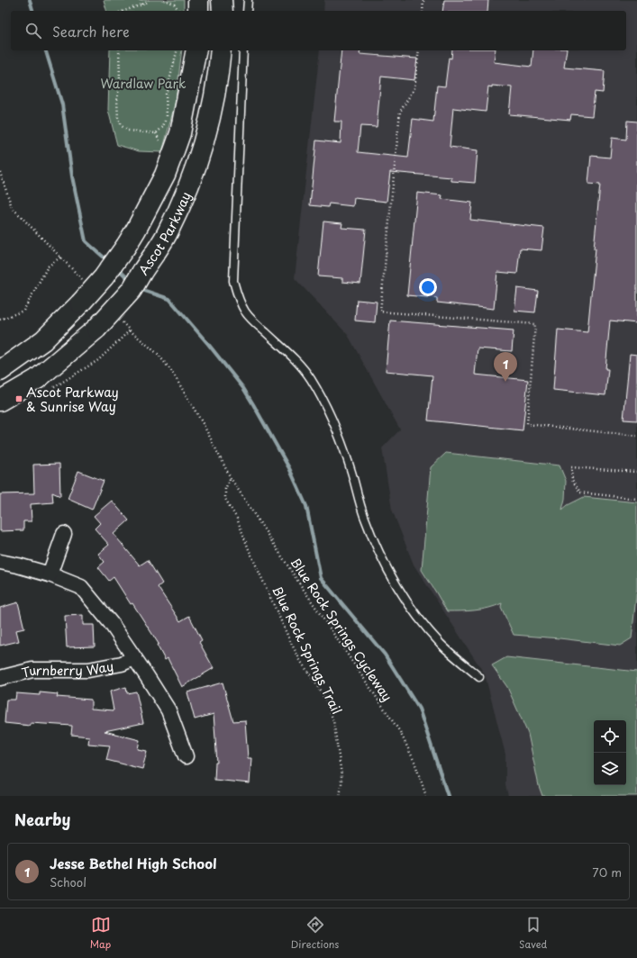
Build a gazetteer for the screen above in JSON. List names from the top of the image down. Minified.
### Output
{"streets":{"main road":["Ascot Parkway"],"street":["Turnberry Way"],"path":["Blue Rock Springs Cycleway","Blue Rock Springs Trail"]},"crossings":[["Blue Rock Springs Cycleway","Blue Rock Springs Trail"]],"parks":["Wardlaw Park"],"places":{"transit":["Ascot Parkway & Sunrise Way"]},"page":{"search":"Search here","pins":"1","heading":"Nearby","list":[{"mark":"1","name":"Jesse Bethel High School","note":"School","value":"70 m"}],"nav":["Map","Directions","Saved"]}}
